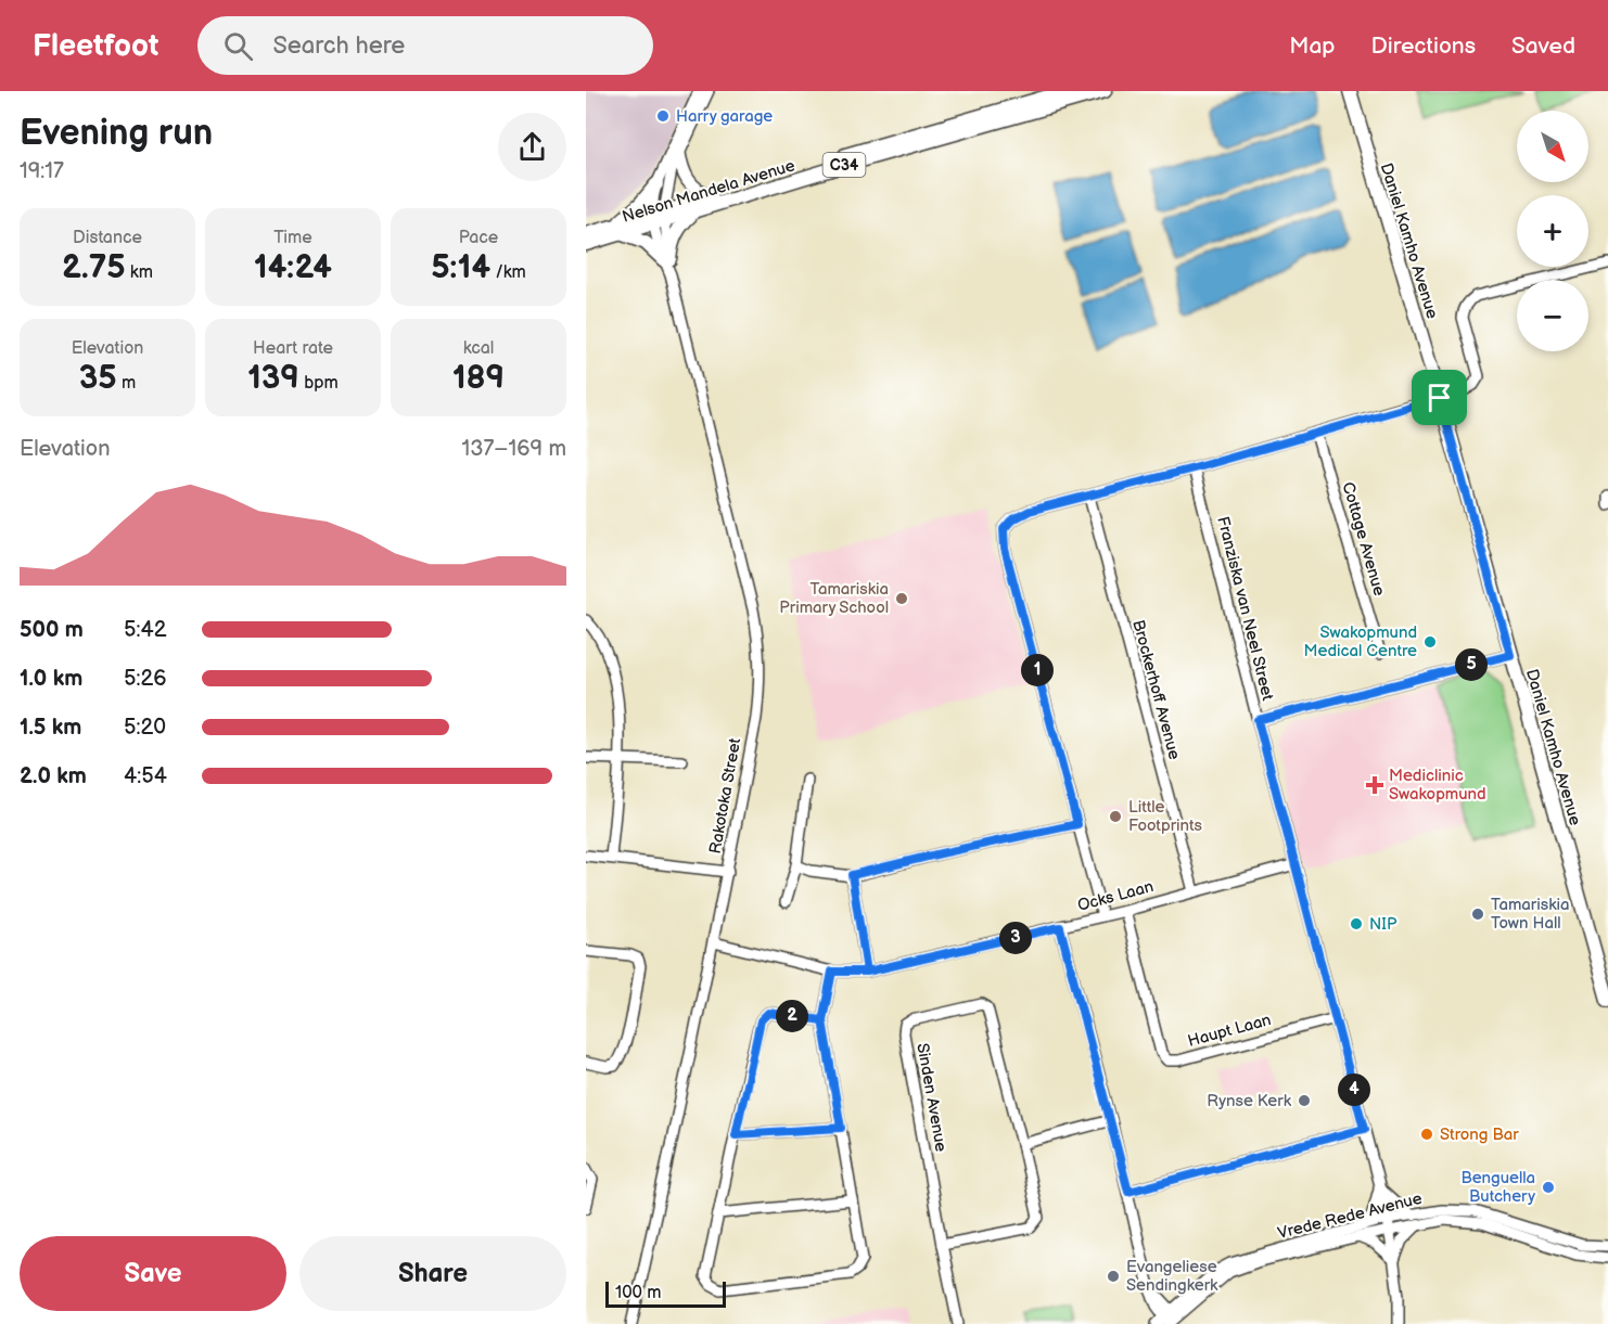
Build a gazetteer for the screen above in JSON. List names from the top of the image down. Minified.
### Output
{"streets":{"main road":["C34","Nelson Mandela Avenue","Daniel Kamho Avenue"],"street":["Cottage Avenue","Franziska van Neel Street","Brockerhoff Avenue","Rakotoka Street","Ocks Laan","Haupt Laan","Sinden Avenue","Vrede Rede Avenue"]},"crossings":[["Nelson Mandela Avenue","Rakotoka Street"],["Franziska van Neel Street","Ocks Laan"],["Franziska van Neel Street","Haupt Laan"],["Franziska van Neel Street","Vrede Rede Avenue"],["Brockerhoff Avenue","Ocks Laan"],["Rakotoka Street","Ocks Laan"],["Ocks Laan","Haupt Laan"]],"places":{"other":["Harry garage","Tamariskia Primary School","Swakopmund Medical Centre","Little Footprints","Tamariskia Town Hall","NIP","Rynse Kerk","Strong Bar","Benguella Butchery","Evangeliese Sendingkerk"],"health":["Mediclinic Swakopmund"]},"scale_bar":"100 m","north":"bottom right","page":{"header":"Fleetfoot","search":"Search here","nav":["Map","Directions","Saved"],"heading":["Evening run","19:17"],"map_buttons":["+","−"],"stats":[["Distance","2.75 km"],["Time","14:24"],["Pace","5:14 /km"],["Elevation","35 m"],["Heart rate","139 bpm"],["kcal","189"]],"chart":["Elevation","137–169 m"],"list":[{"name":"500 m","note":"5:42"},{"name":"1.0 km","note":"5:26"},{"name":"1.5 km","note":"5:20"},{"name":"2.0 km","note":"4:54"}],"pins":["5","1","3","2","4"],"buttons":["Save","Share"],"scale":"100 m"}}
